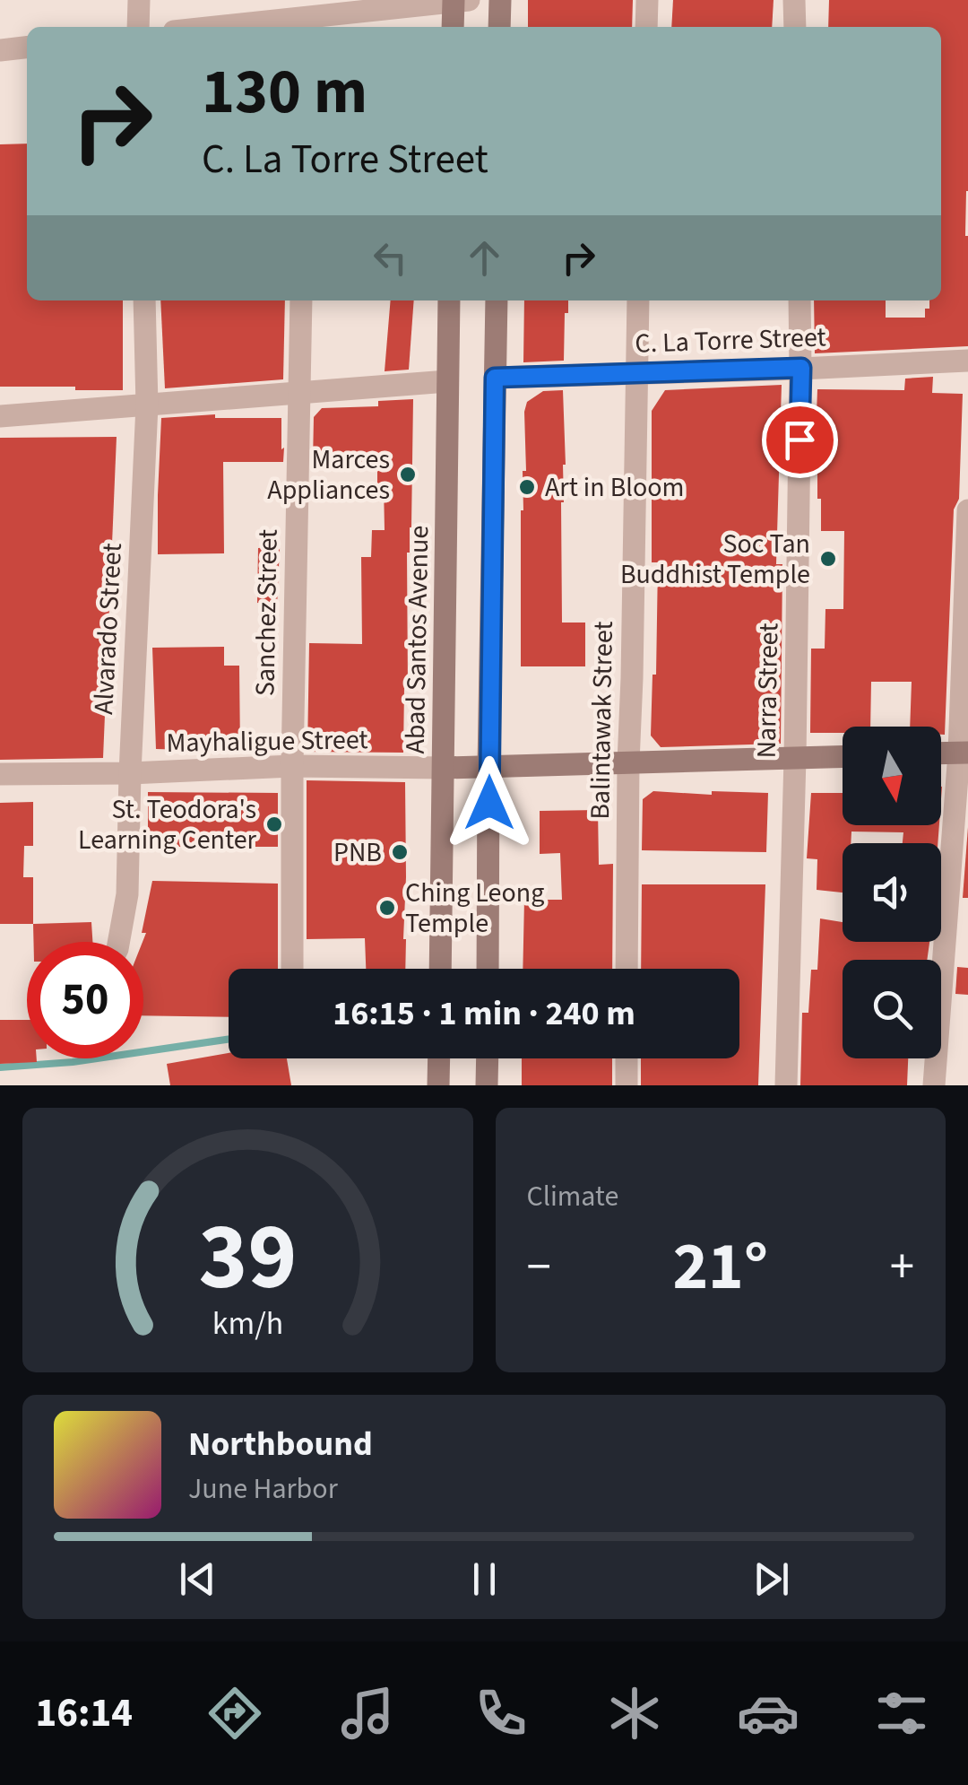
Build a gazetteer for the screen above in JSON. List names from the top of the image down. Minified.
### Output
{"streets":{"main road":["Abad Santos Avenue","Mayhaligue Street"],"street":["C. La Torre Street","Sanchez Street","Alvarado Street","Narra Street","Balintawak Street"]},"crossings":[["C. La Torre Street","Narra Street"],["C. La Torre Street","Balintawak Street"],["Sanchez Street","Mayhaligue Street"],["Alvarado Street","Mayhaligue Street"],["Abad Santos Avenue","Mayhaligue Street"],["Narra Street","Mayhaligue Street"],["Balintawak Street","Mayhaligue Street"]],"places":["Marces Appliances","Art in Bloom","Soc Tan Buddhist Temple","St. Teodora's Learning Center","PNB","Ching Leong Temple"],"north":"bottom","page":{"turn":["130 m","C. La Torre Street"],"limit":"50","trip":"16:15 · 1 min · 240 m","tile":"Climate","heat":["−","21°","+"],"song":["Northbound","June Harbor"],"tabs":"16:14","gauge":["39","km/h"]}}
